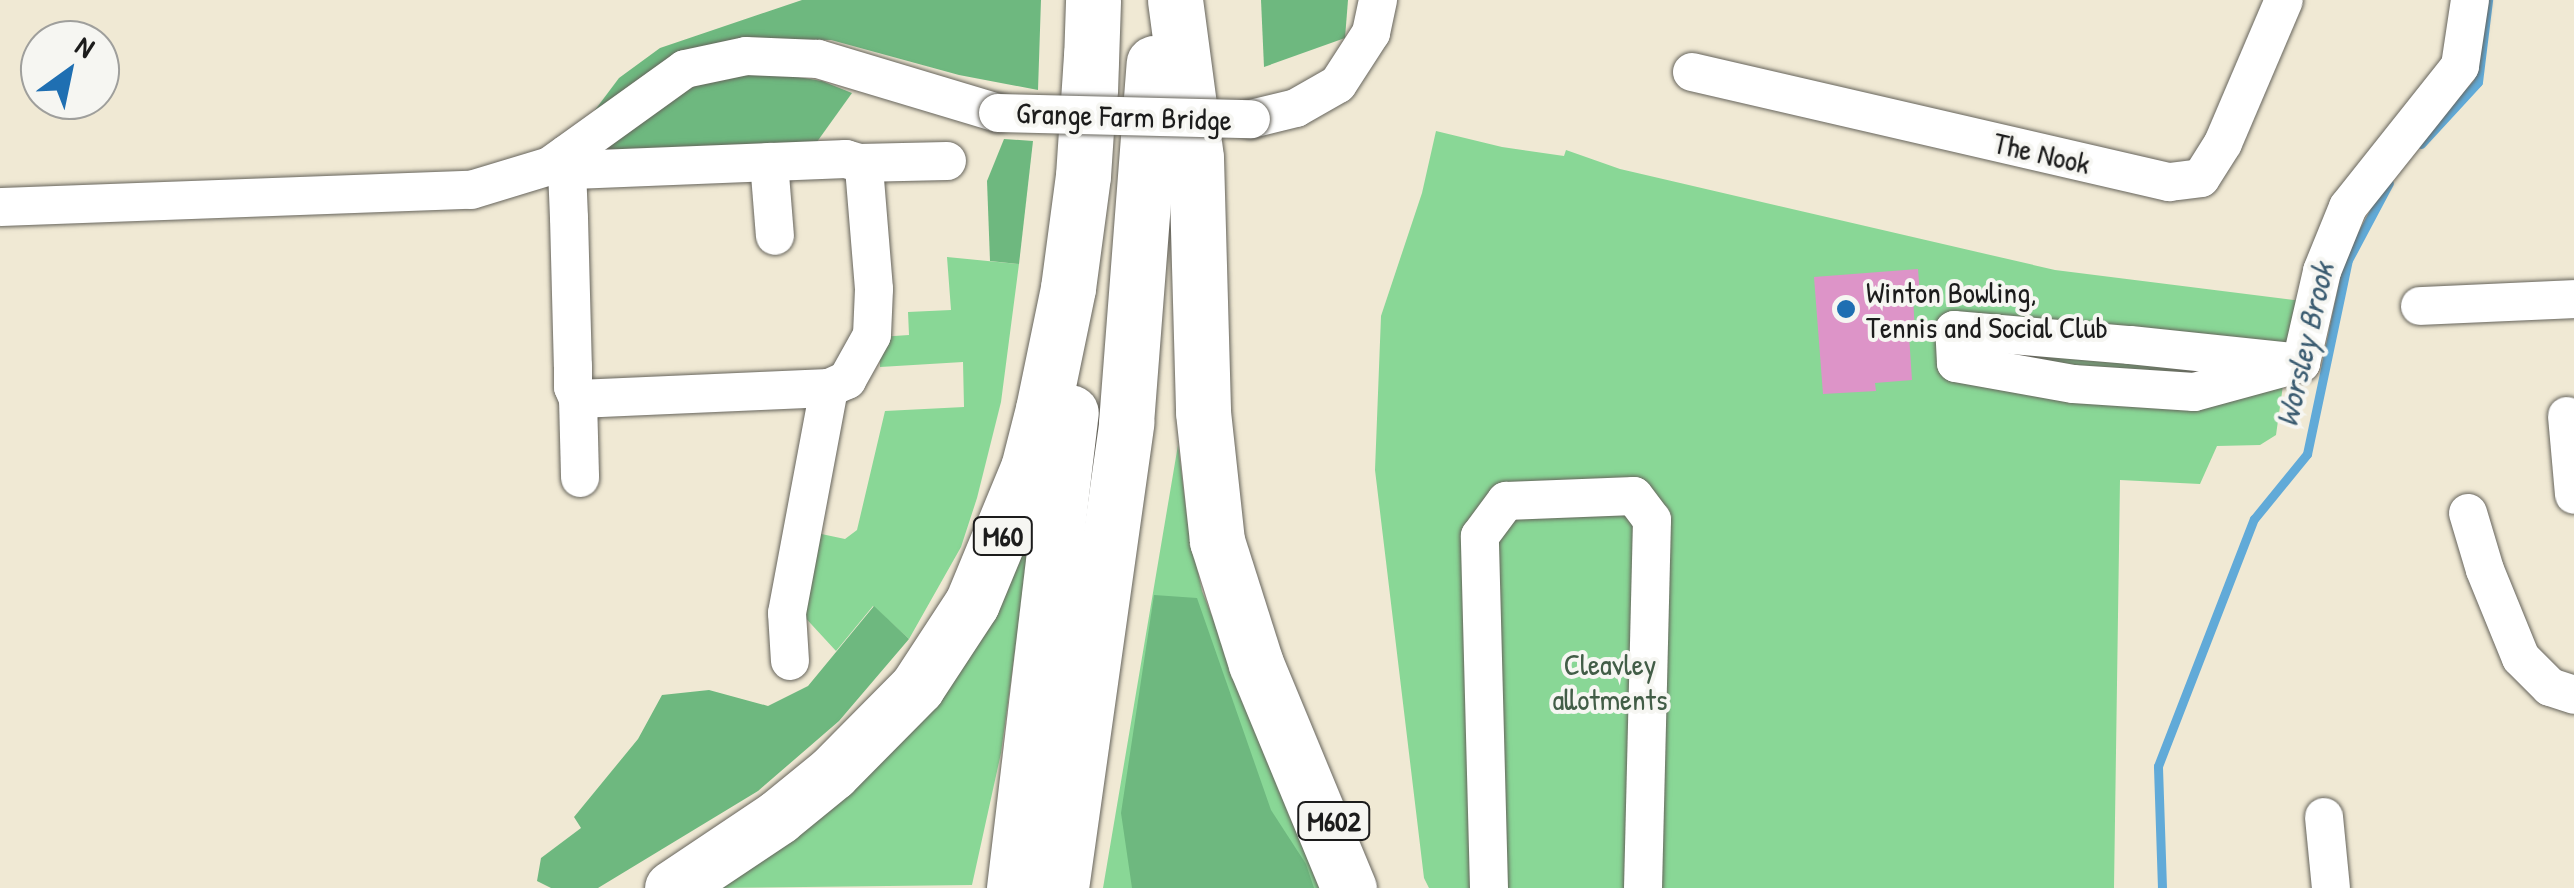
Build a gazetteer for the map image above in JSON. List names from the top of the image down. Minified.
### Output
{"streets":{"highway":["M60","M602"],"street":["Grange Farm Bridge","The Nook"]},"water":["Worsley Brook"],"parks":["Cleavley allotments"],"places":["Winton Bowling, Tennis and Social Club"],"north":"top right"}
